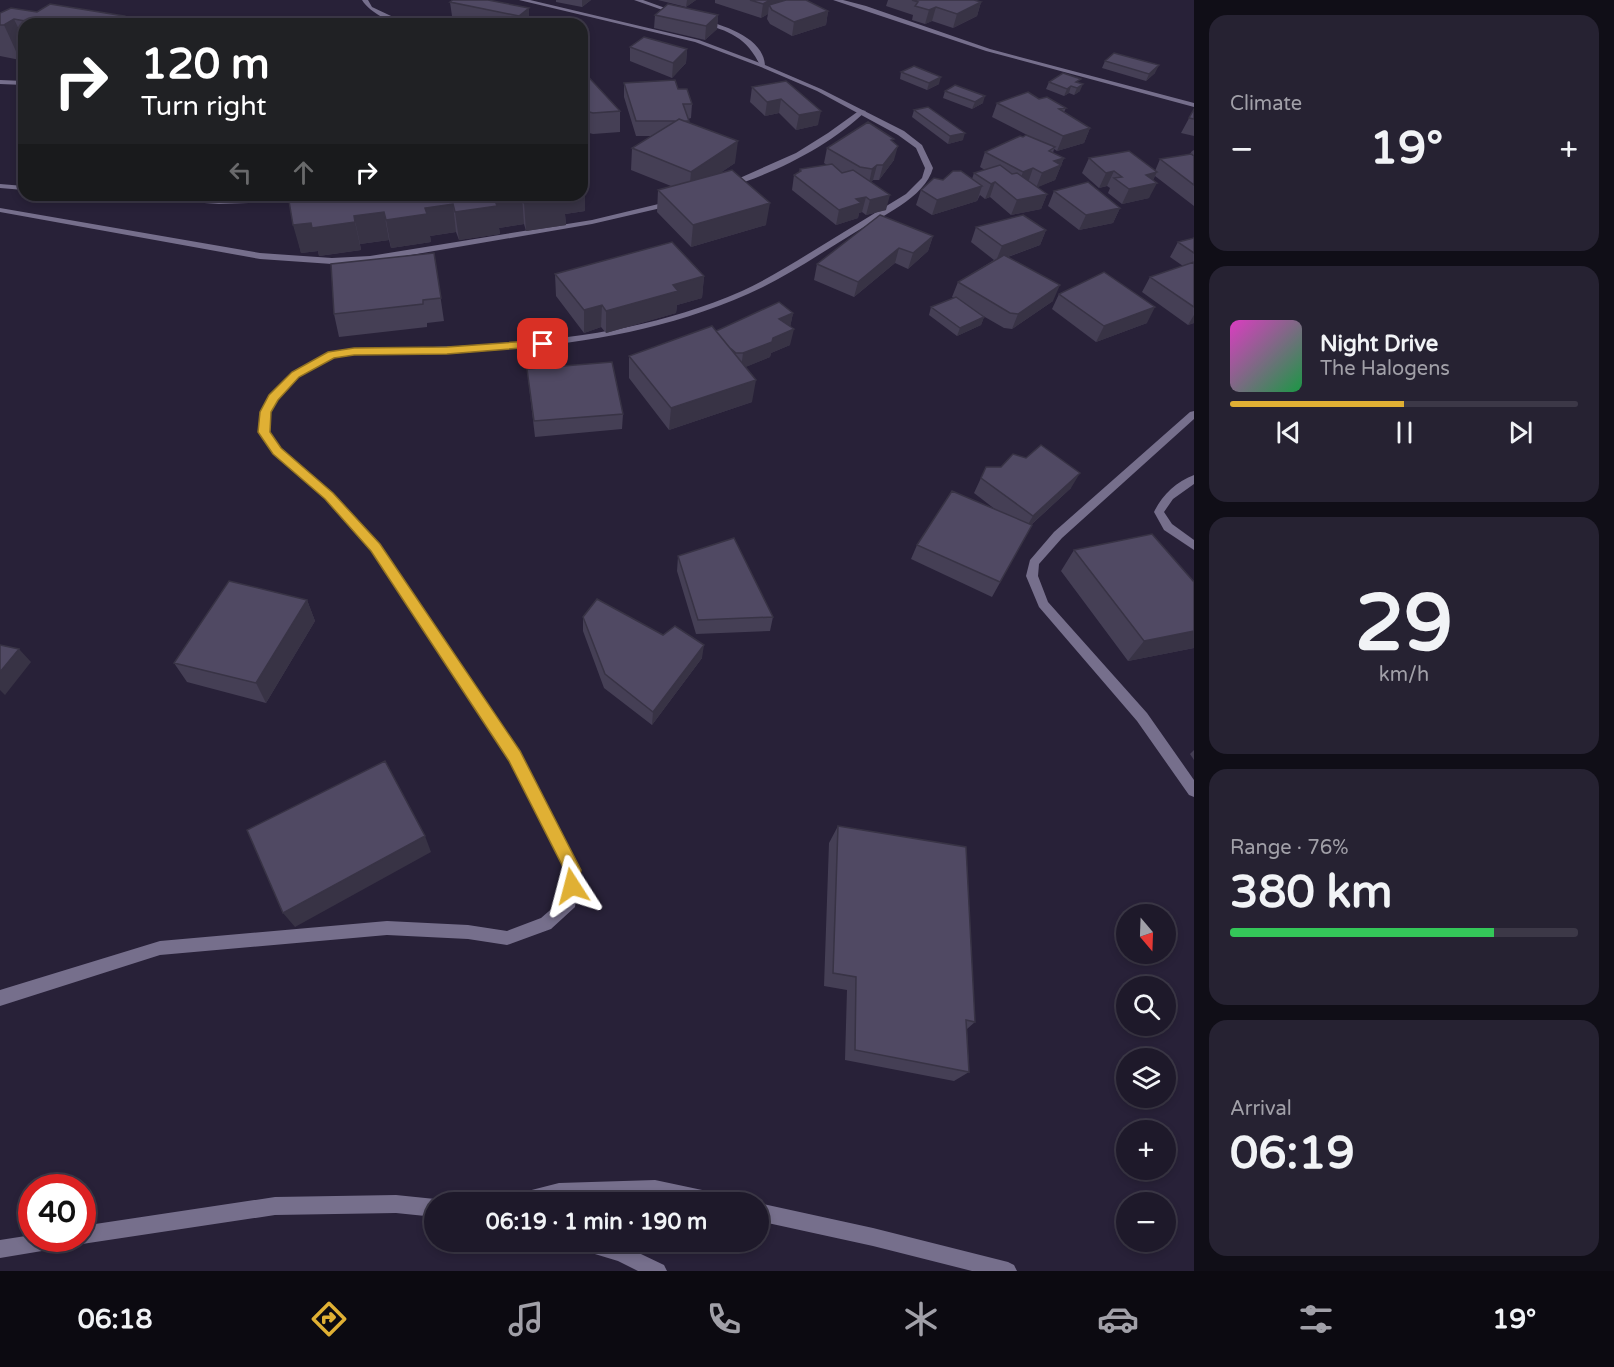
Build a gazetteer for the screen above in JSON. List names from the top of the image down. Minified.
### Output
{"north":"bottom","page":{"tile":["Climate",["29","km/h"],["Range · 76%","380 km"],["Arrival","06:19"]],"turn":["120 m","Turn right"],"heat":["−","19°","+"],"song":["Night Drive","The Halogens"],"map_buttons":["+","−"],"limit":"40","trip":"06:19 · 1 min · 190 m","tabs":["06:18","19°"]}}
